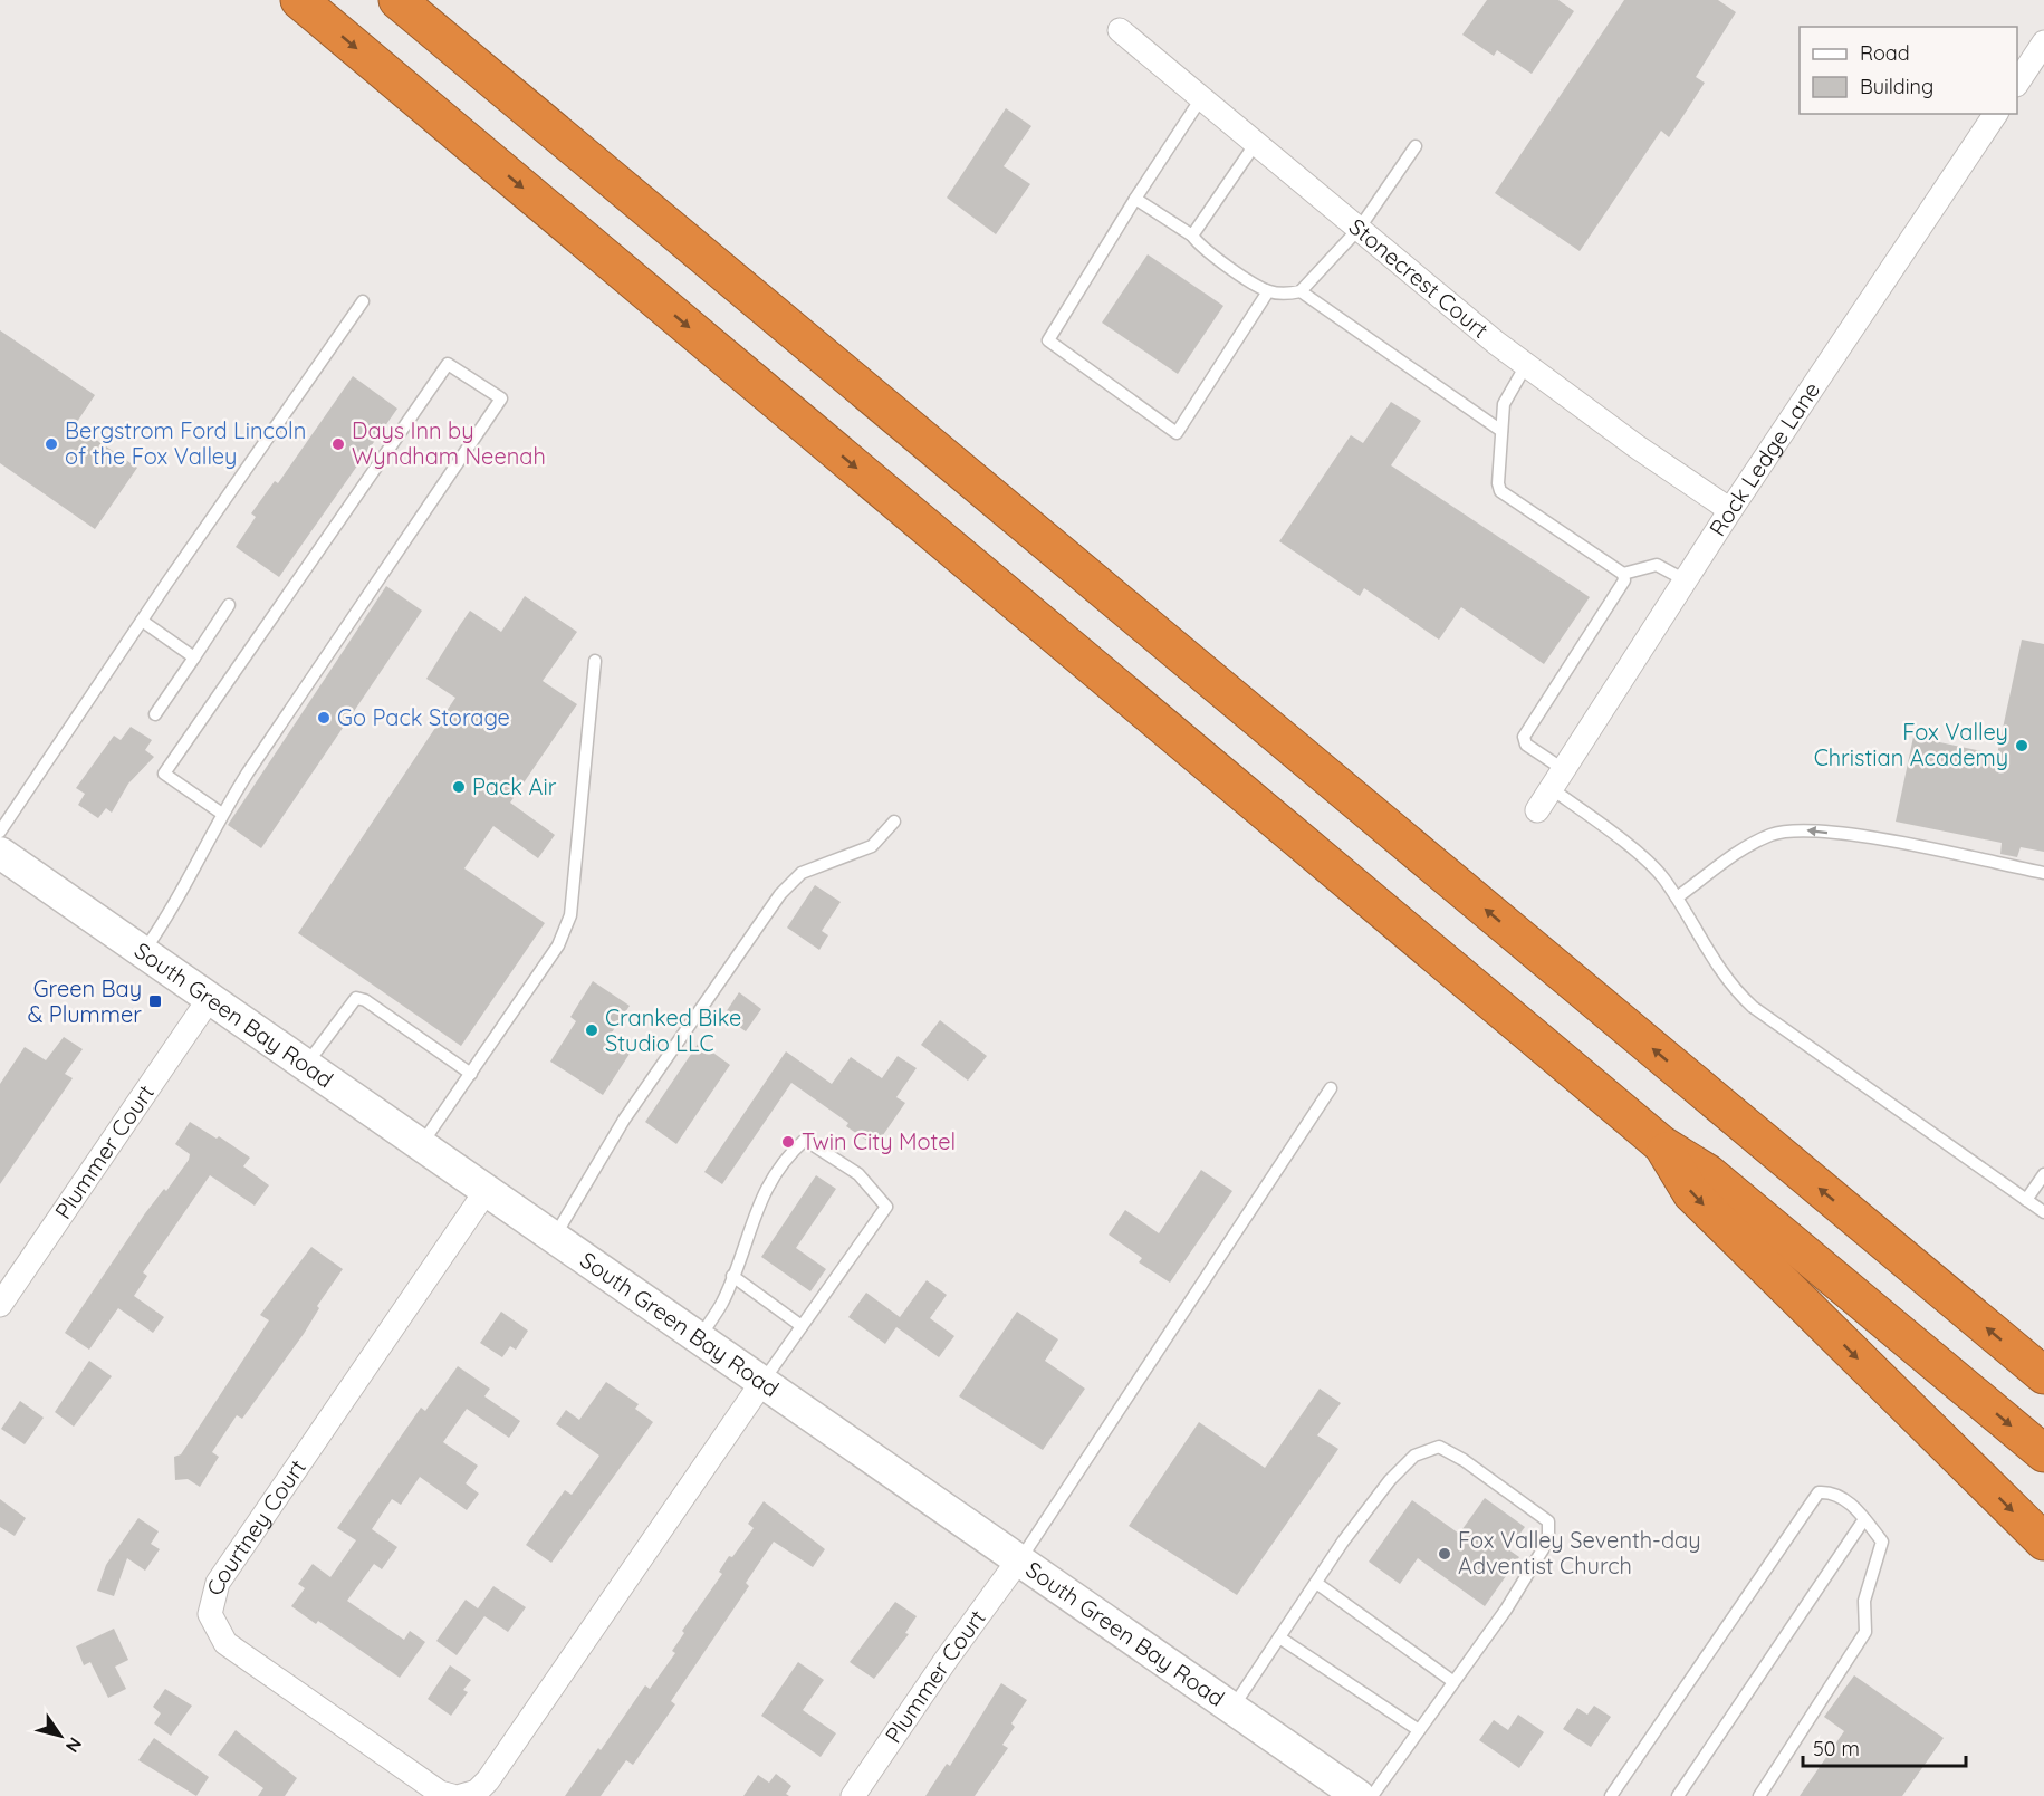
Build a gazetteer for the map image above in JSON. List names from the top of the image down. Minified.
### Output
{"streets":{"main road":["South Green Bay Road"],"street":["Stonecrest Court","Rock Ledge Lane","Plummer Court","Courtney Court"]},"crossings":[["Stonecrest Court","Rock Ledge Lane"],["South Green Bay Road","Plummer Court"],["South Green Bay Road","Courtney Court"]],"places":{"other":["Bergstrom Ford Lincoln of the Fox Valley","Days Inn by Wyndham Neenah","Go Pack Storage","Fox Valley Christian Academy","Pack Air","Cranked Bike Studio LLC","Twin City Motel","Fox Valley Seventh-day Adventist Church"],"transit":["Green Bay & Plummer"]},"legend":["Road","Building"],"scale_bar":"50 m","north":"bottom right"}
